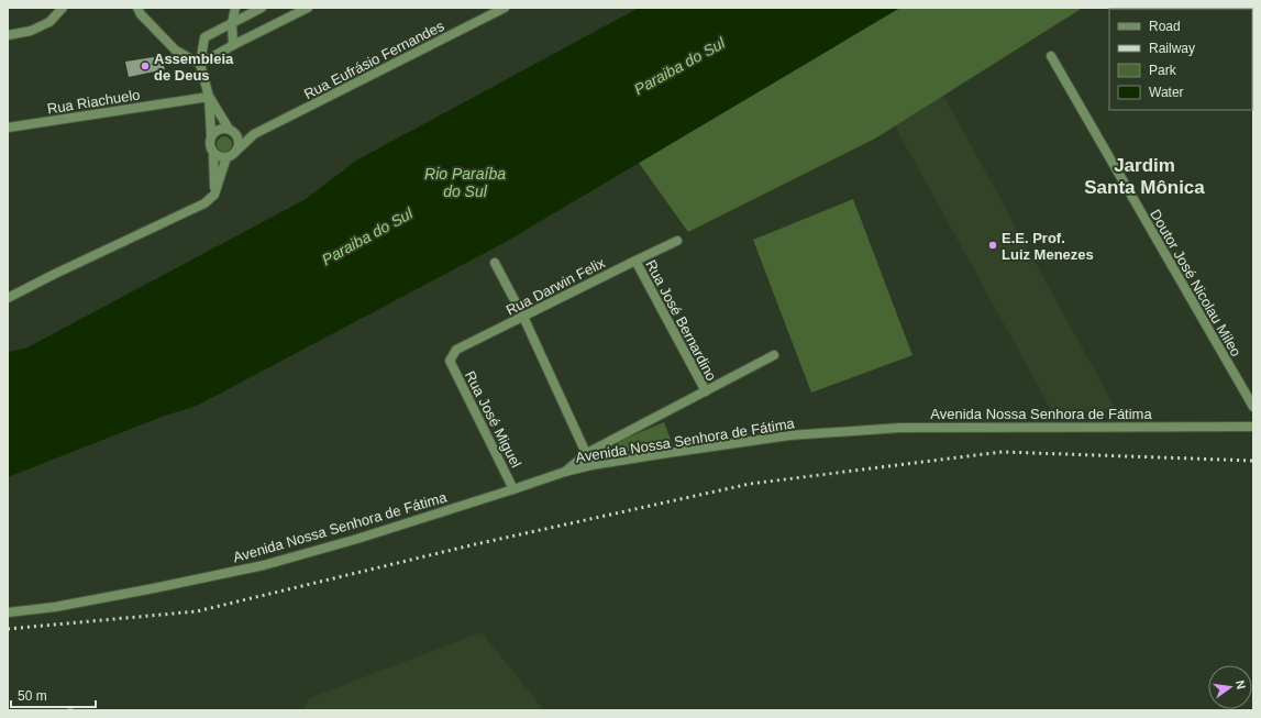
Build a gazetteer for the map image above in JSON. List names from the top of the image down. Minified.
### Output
{"streets":{"street":["Rua Eufrásio Fernandes","Rua Riachuelo","Doutor José Nicolau Mileo","Rua Darwin Felix","Rua José Bernardino","Avenida Nossa Senhora de Fátima","Rua José Miguel"]},"crossings":[["Rua Darwin Felix","Rua José Bernardino"],["Rua Darwin Felix","Rua José Miguel"],["Avenida Nossa Senhora de Fátima","Rua José Miguel"]],"districts":["Jardim Santa Mônica"],"water":["Paraiba do Sul","Rio Paraíba do Sul"],"places":["Assembleia de Deus","E.E. Prof. Luiz Menezes"],"legend":["Road","Railway","Park","Water"],"scale_bar":"50 m","north":"right"}
